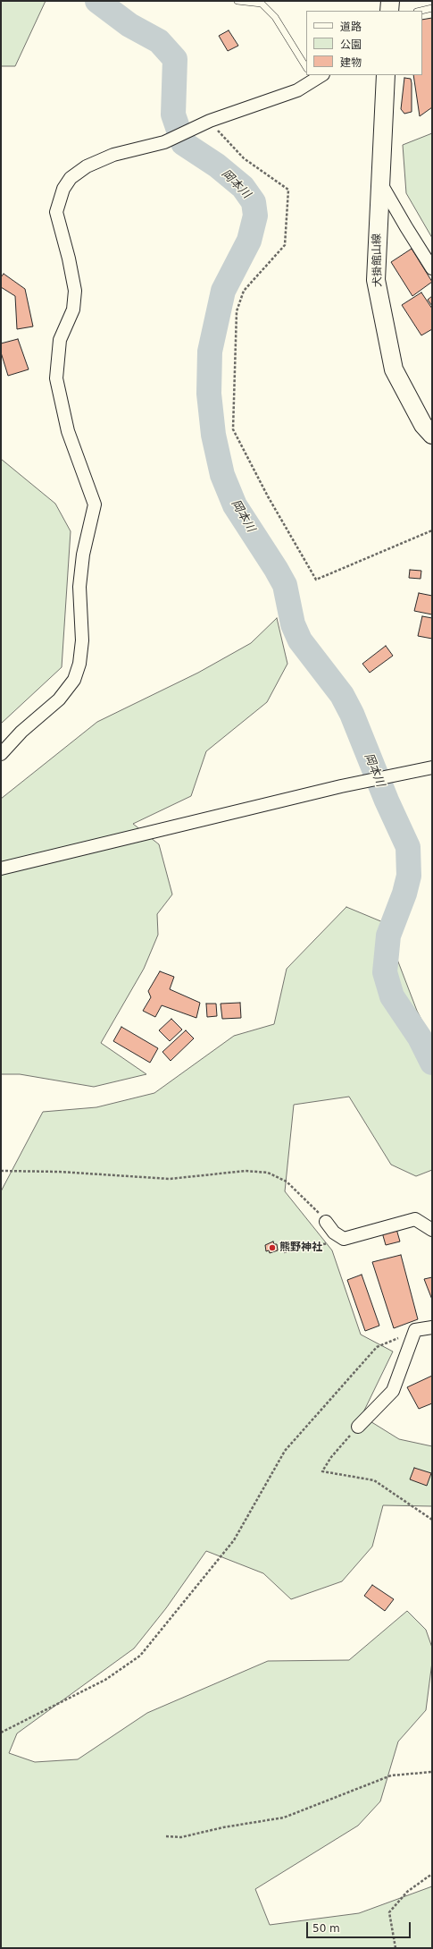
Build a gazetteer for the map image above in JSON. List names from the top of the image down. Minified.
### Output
{"streets":{"main road":["犬掛館山線"]},"water":["岡本川"],"places":["熊野神社"],"legend":["道路","公園","建物"],"scale_bar":"50 m"}
